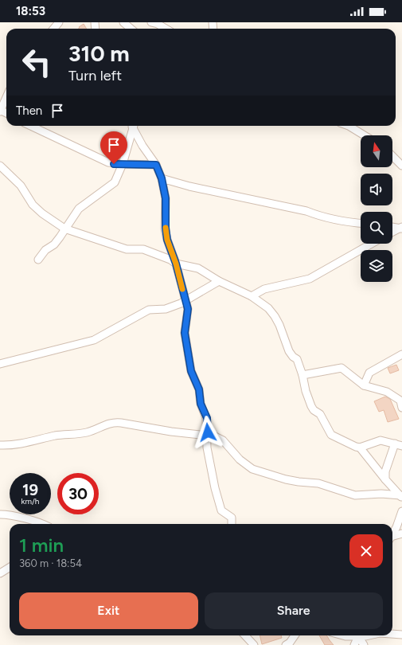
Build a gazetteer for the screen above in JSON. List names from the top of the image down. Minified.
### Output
{"north":"top","page":{"status":"18:53","turn":["310 m","Turn left"],"then":"Then","speed":"19 km/h","limit":"30","heading":["1 min","360 m · 18:54"],"buttons":["Exit","Share"]}}
